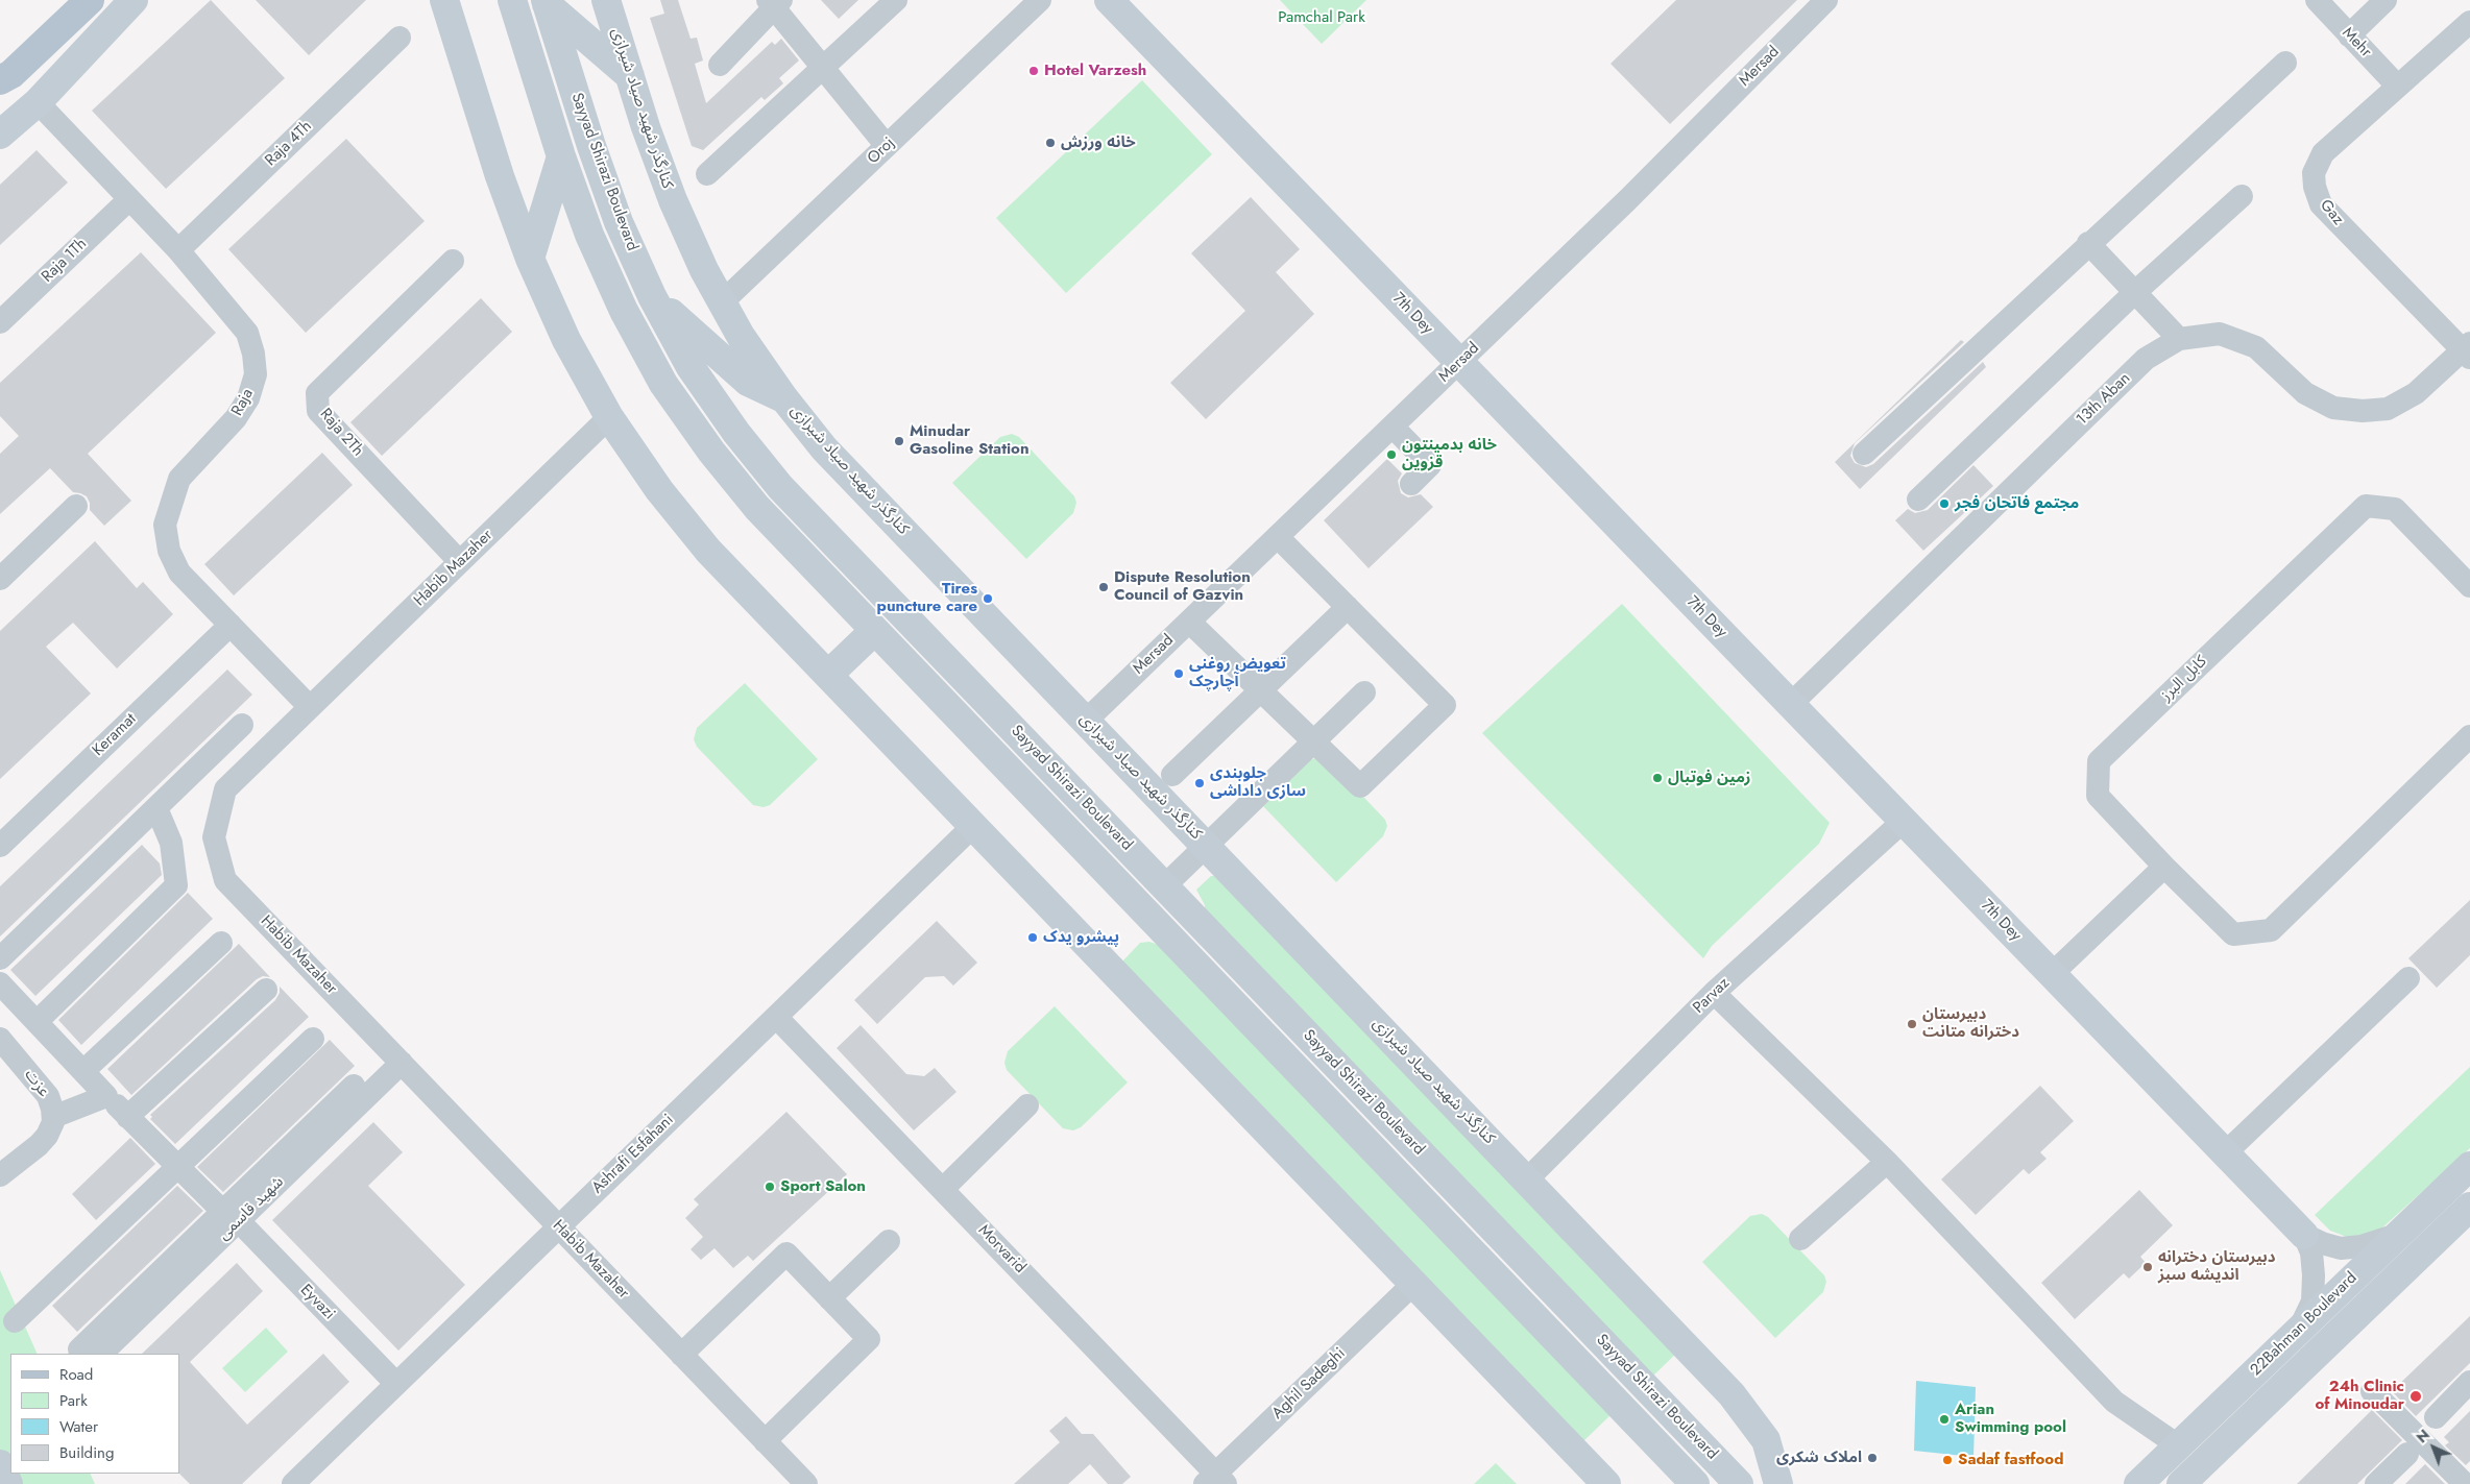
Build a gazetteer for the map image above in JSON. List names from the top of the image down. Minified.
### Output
{"streets":{"main road":["کنارگذر شهید صیاد شیرازی","Sayyad Shirazi Boulevard","7th Dey","22Bahman Boulevard"],"street":["Mehr","Mersad","Raja 4Th","Oroj","Gaz","Raja 1Th","13th Aban","Raja","Raja 2Th","Habib Mazaher","کابل البرز","Keramat","Parvaz","عزت","Ashrafi Esfahani","شهید قاسمی","Morvarid","Eyvazi","Aghil Sadeghi"]},"crossings":[["Mehr","Gaz"],["Mersad","کنارگذر شهید صیاد شیرازی"],["Mersad","7th Dey"],["کنارگذر شهید صیاد شیرازی","Oroj"],["کنارگذر شهید صیاد شیرازی","Parvaz"],["Raja 4Th","Raja"],["Gaz","13th Aban"],["Raja 1Th","Raja"],["7th Dey","13th Aban"],["7th Dey","Parvaz"],["Raja","Habib Mazaher"],["Raja","Keramat"],["Raja 2Th","Habib Mazaher"],["Habib Mazaher","Ashrafi Esfahani"],["Habib Mazaher","شهید قاسمی"],["Ashrafi Esfahani","Morvarid"],["Ashrafi Esfahani","Eyvazi"],["شهید قاسمی","Eyvazi"],["Morvarid","Aghil Sadeghi"]],"parks":["Pamchal Park"],"places":["Hotel Varzesh","خانه ورزش","Minudar Gasoline Station","خانه بدمینتون قزوین","مجتمع فاتحان فجر","Dispute Resolution Council of Gazvin","Tires puncture care","تعویض روغنی آچارچک","زمین فوتبال","جلوبندی سازی داداشی","پیشرو یدک","دبیرستان دخترانه متانت","Sport Salon","دبیرستان دخترانه اندیشه سبز","24h Clinic of Minoudar","Arian Swimming pool","املاک شکری","Sadaf fastfood"],"legend":["Road","Park","Water","Building"],"north":"top left"}
